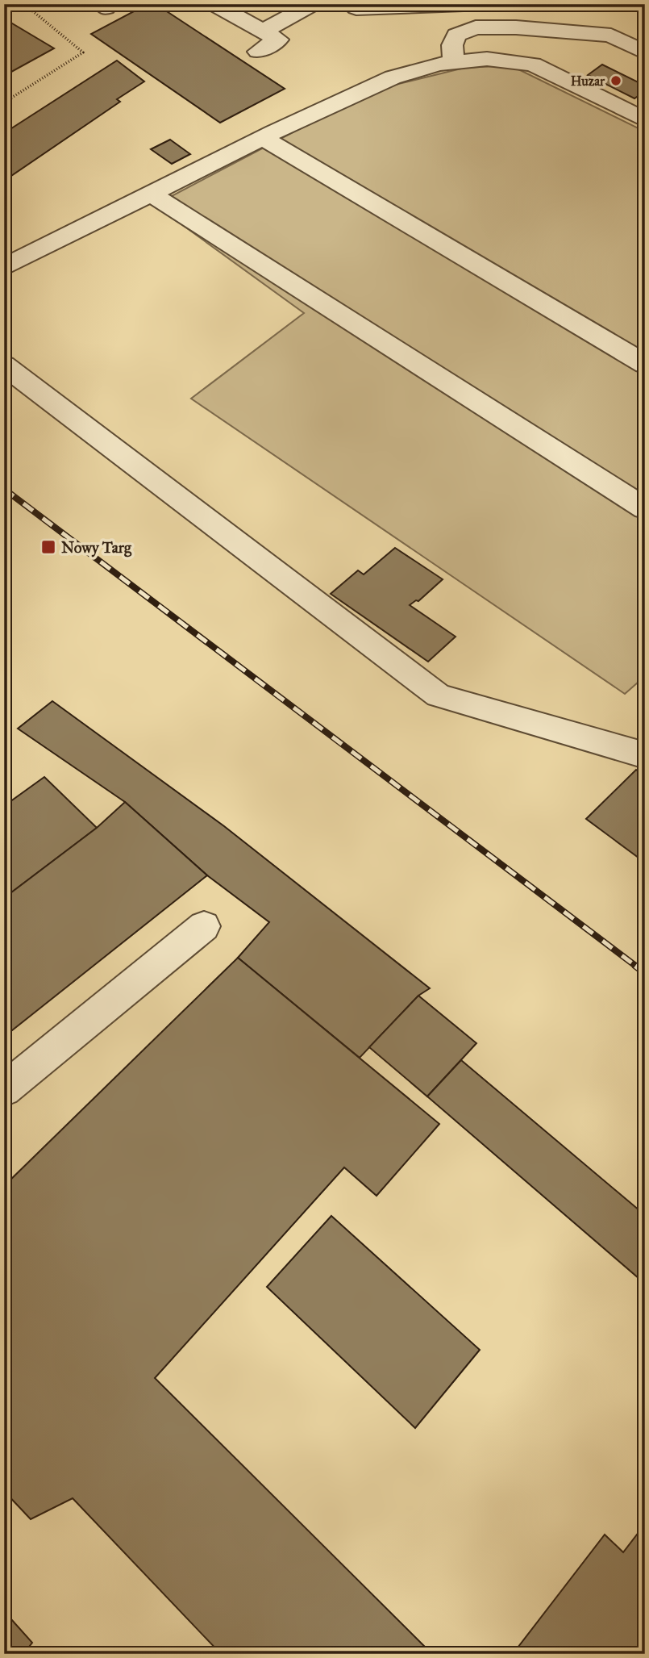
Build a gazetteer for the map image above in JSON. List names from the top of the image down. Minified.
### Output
{"places":{"other":["Huzar"],"transit":["Nowy Targ"]}}
